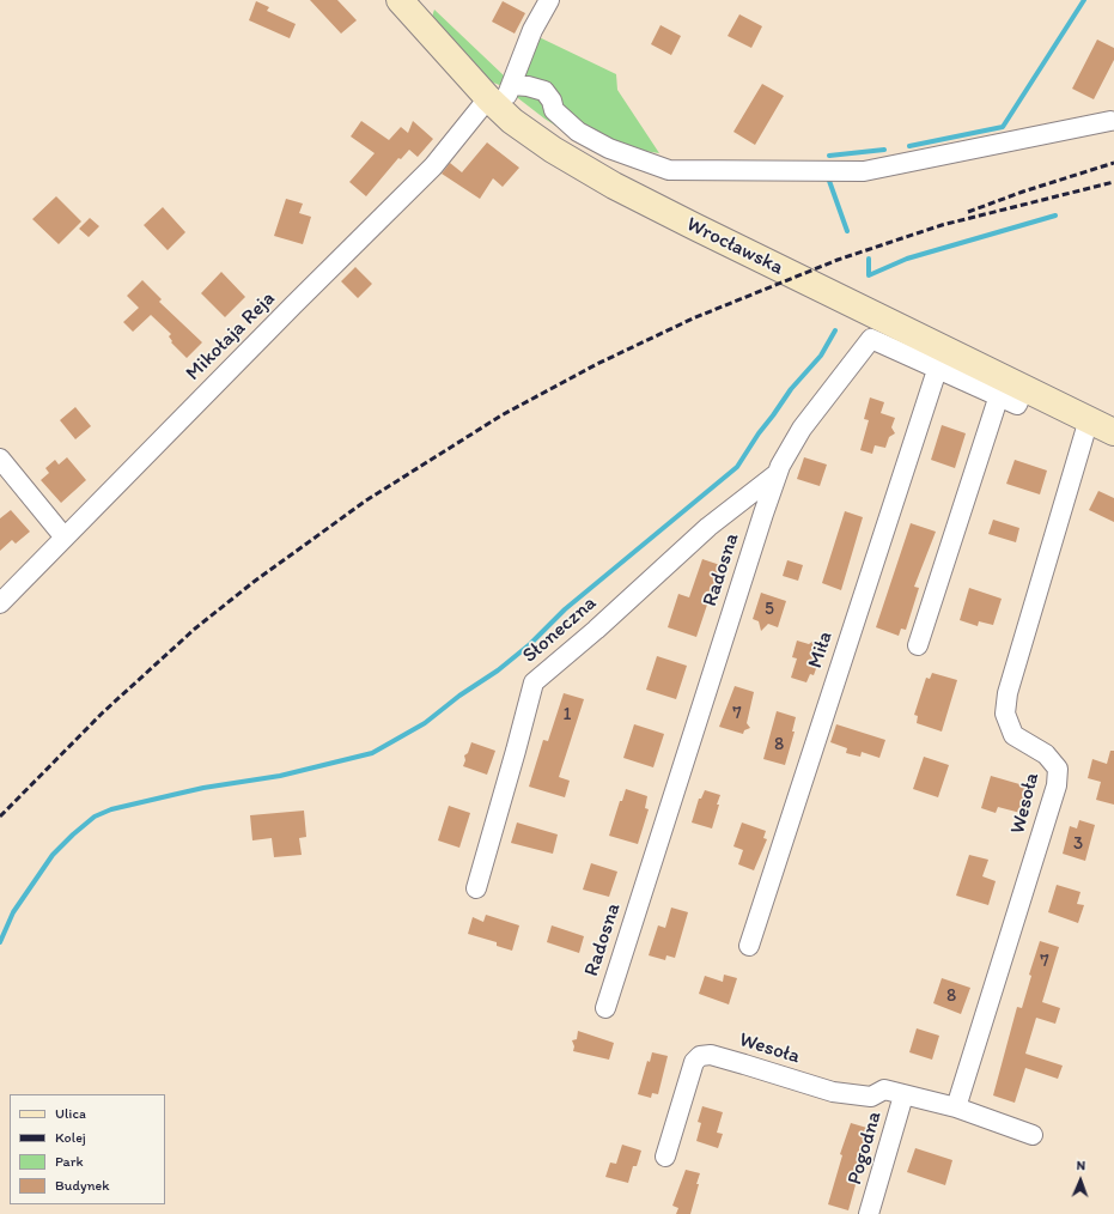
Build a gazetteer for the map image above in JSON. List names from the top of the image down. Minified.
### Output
{"streets":{"main road":["Wrocławska"],"street":["Mikołaja Reja","Radosna","Słoneczna","Miła","Wesoła","Pogodna"]},"crossings":[["Wrocławska","Mikołaja Reja"],["Wrocławska","Radosna"],["Wrocławska","Wesoła"],["Radosna","Słoneczna"],["Radosna","Miła"],["Wesoła","Pogodna"]],"house_numbers":["5","7","1","8","3","7","8"],"legend":["Ulica","Kolej","Park","Budynek"],"north":"top"}
